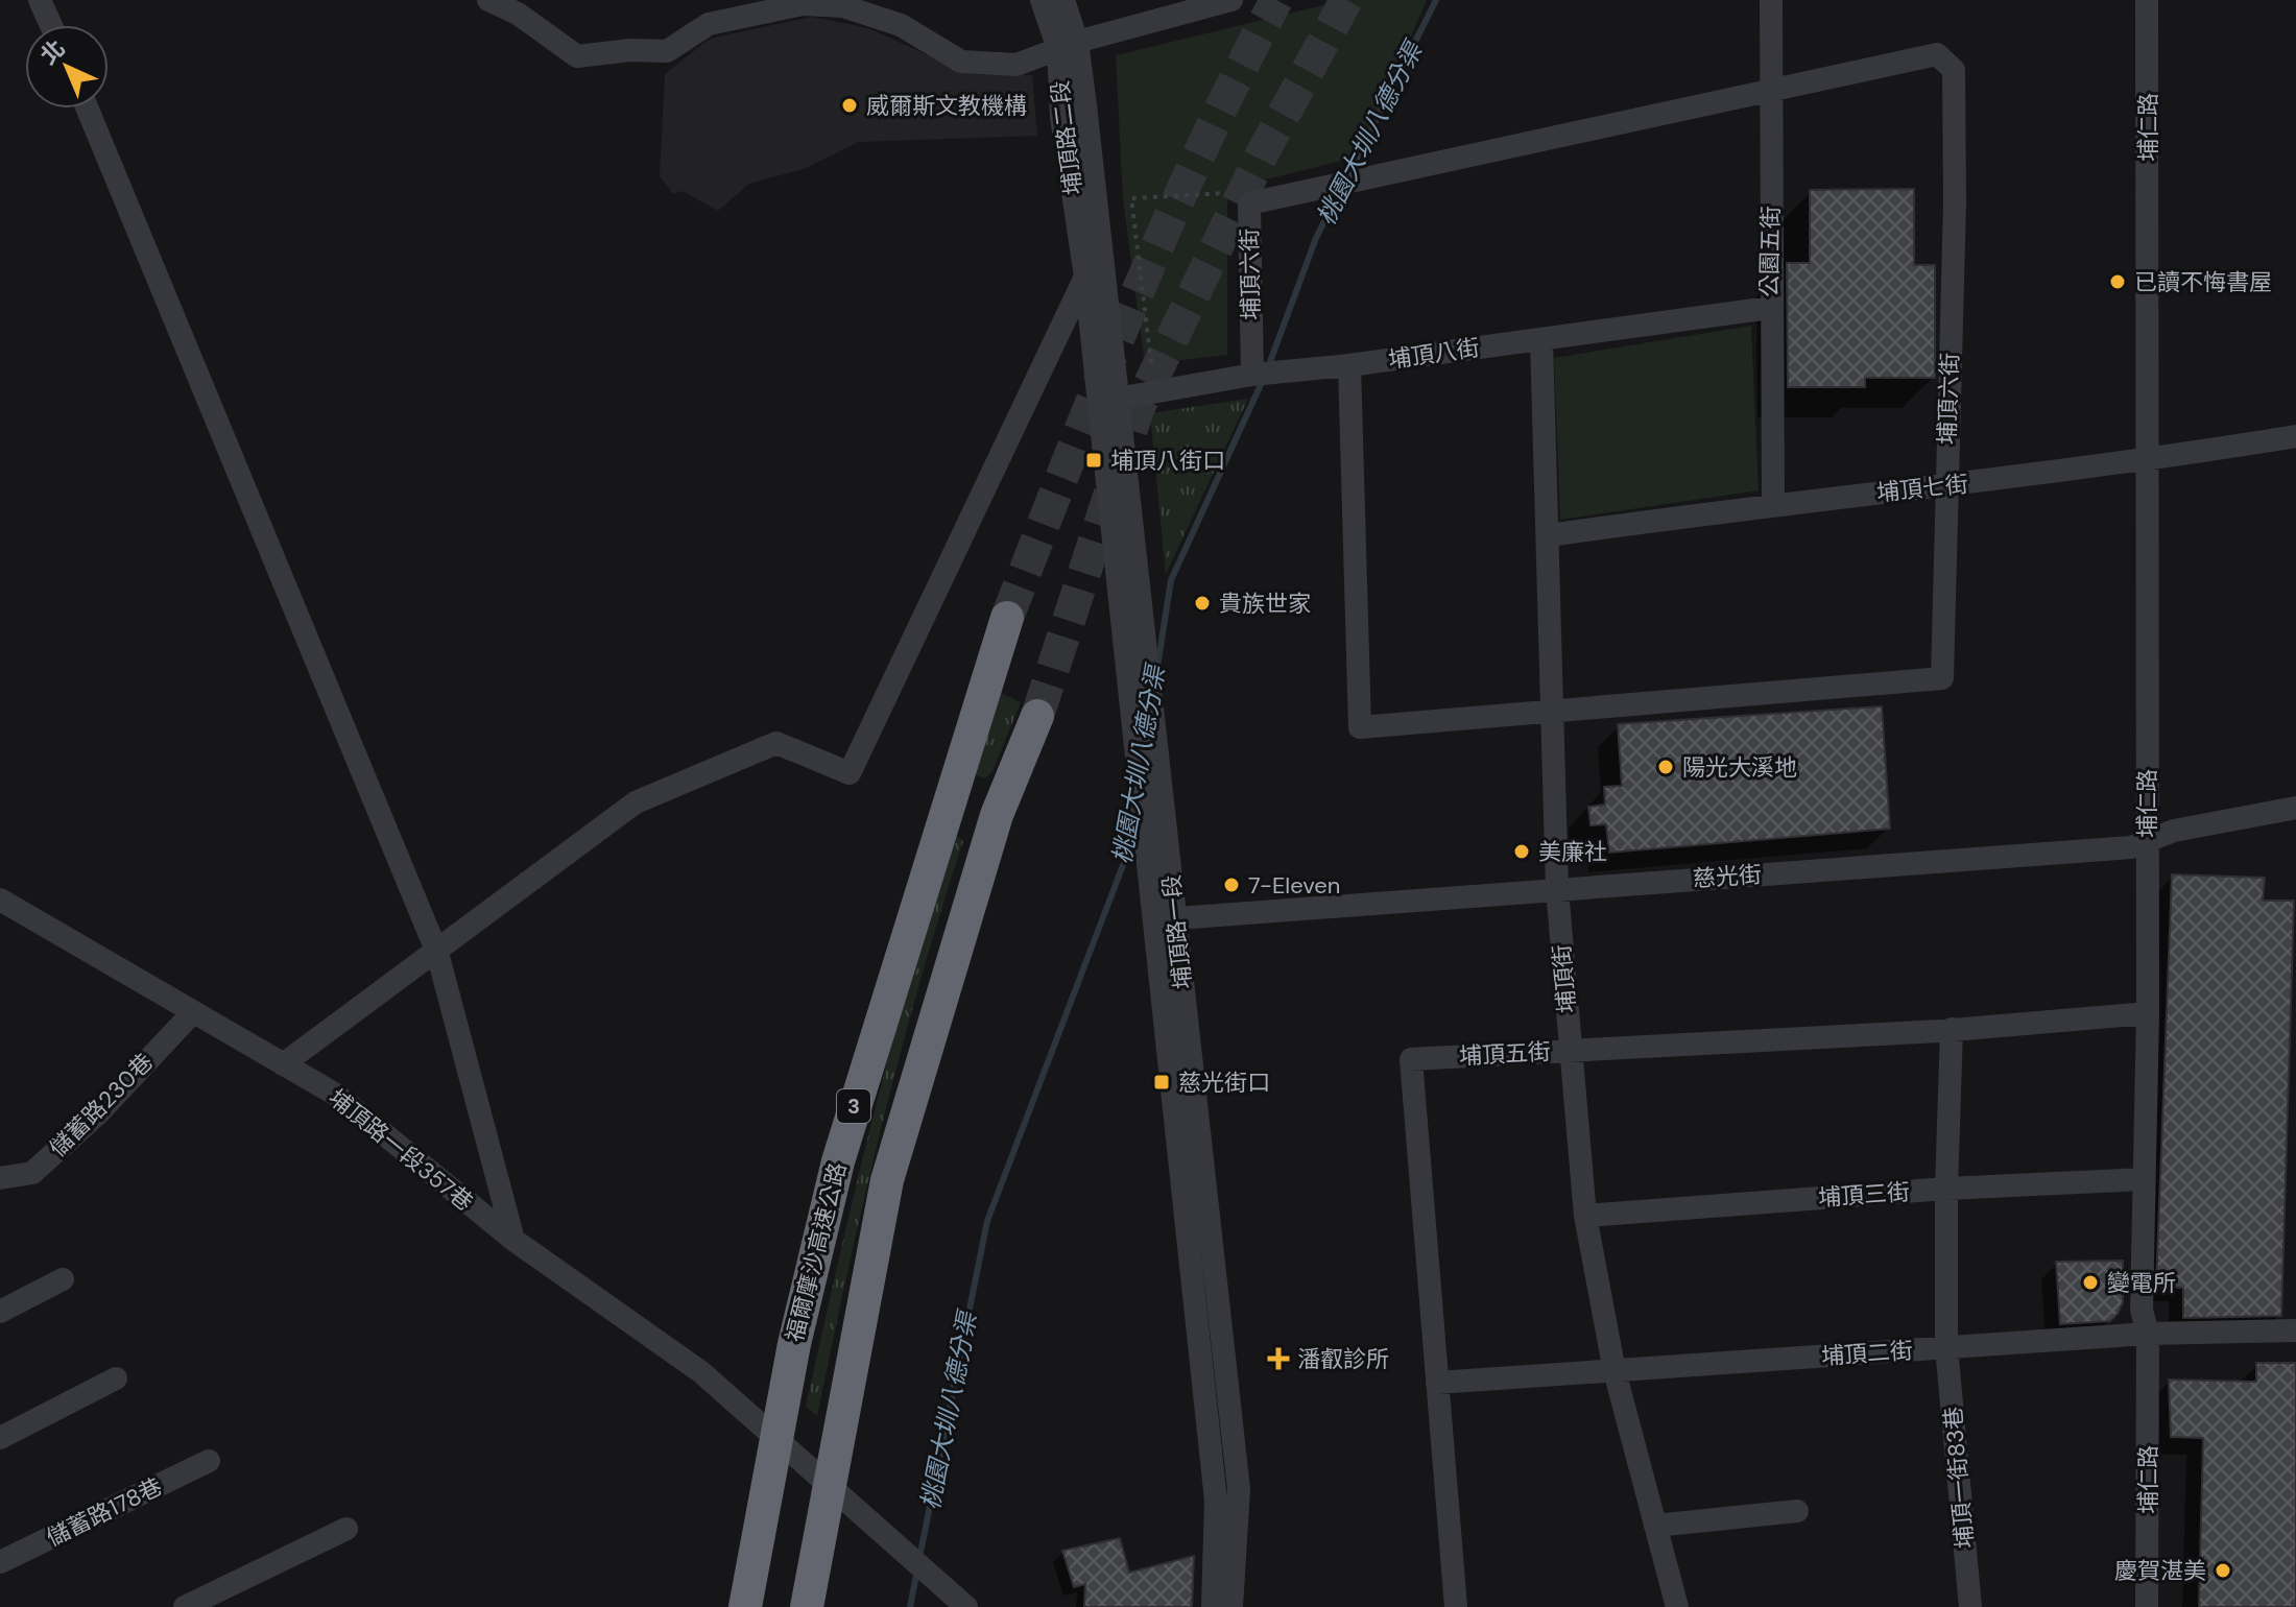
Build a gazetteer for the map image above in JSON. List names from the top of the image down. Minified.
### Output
{"streets":{"highway":["3","福爾摩沙高速公路"],"street":["埔仁路","埔頂路二段","公園五街","埔頂六街","埔頂八街","埔頂七街","慈光街","埔頂路一段","埔頂街","埔頂五街","儲蓄路230巷","埔頂路一段357巷","埔頂三街","埔頂二街","埔頂一街83巷","儲蓄路178巷"]},"crossings":[["埔仁路","埔頂七街"],["埔仁路","慈光街"],["埔仁路","埔頂五街"],["埔仁路","埔頂三街"],["埔仁路","埔頂二街"],["埔頂路二段","埔頂路一段"],["公園五街","埔頂六街"],["公園五街","埔頂八街"],["公園五街","埔頂七街"],["埔頂六街","埔頂八街"],["埔頂六街","埔頂七街"],["埔頂六街","埔頂街"],["埔頂八街","埔頂路一段"],["埔頂八街","埔頂街"],["埔頂七街","埔頂街"],["慈光街","埔頂路一段"],["慈光街","埔頂街"],["埔頂街","埔頂五街"],["埔頂街","埔頂三街"],["埔頂街","埔頂二街"],["埔頂五街","埔頂二街"],["埔頂五街","埔頂一街83巷"],["儲蓄路230巷","埔頂路一段357巷"],["埔頂三街","埔頂一街83巷"],["埔頂二街","埔頂一街83巷"]],"water":["桃園大圳八德分渠"],"places":{"other":["威爾斯文教機構","已讀不悔書屋","貴族世家","陽光大溪地","美廉社","7-Eleven","變電所","慶賀湛美"],"transit":["埔頂八街口","慈光街口"],"health":["潘叡診所"]},"north":"top left"}
